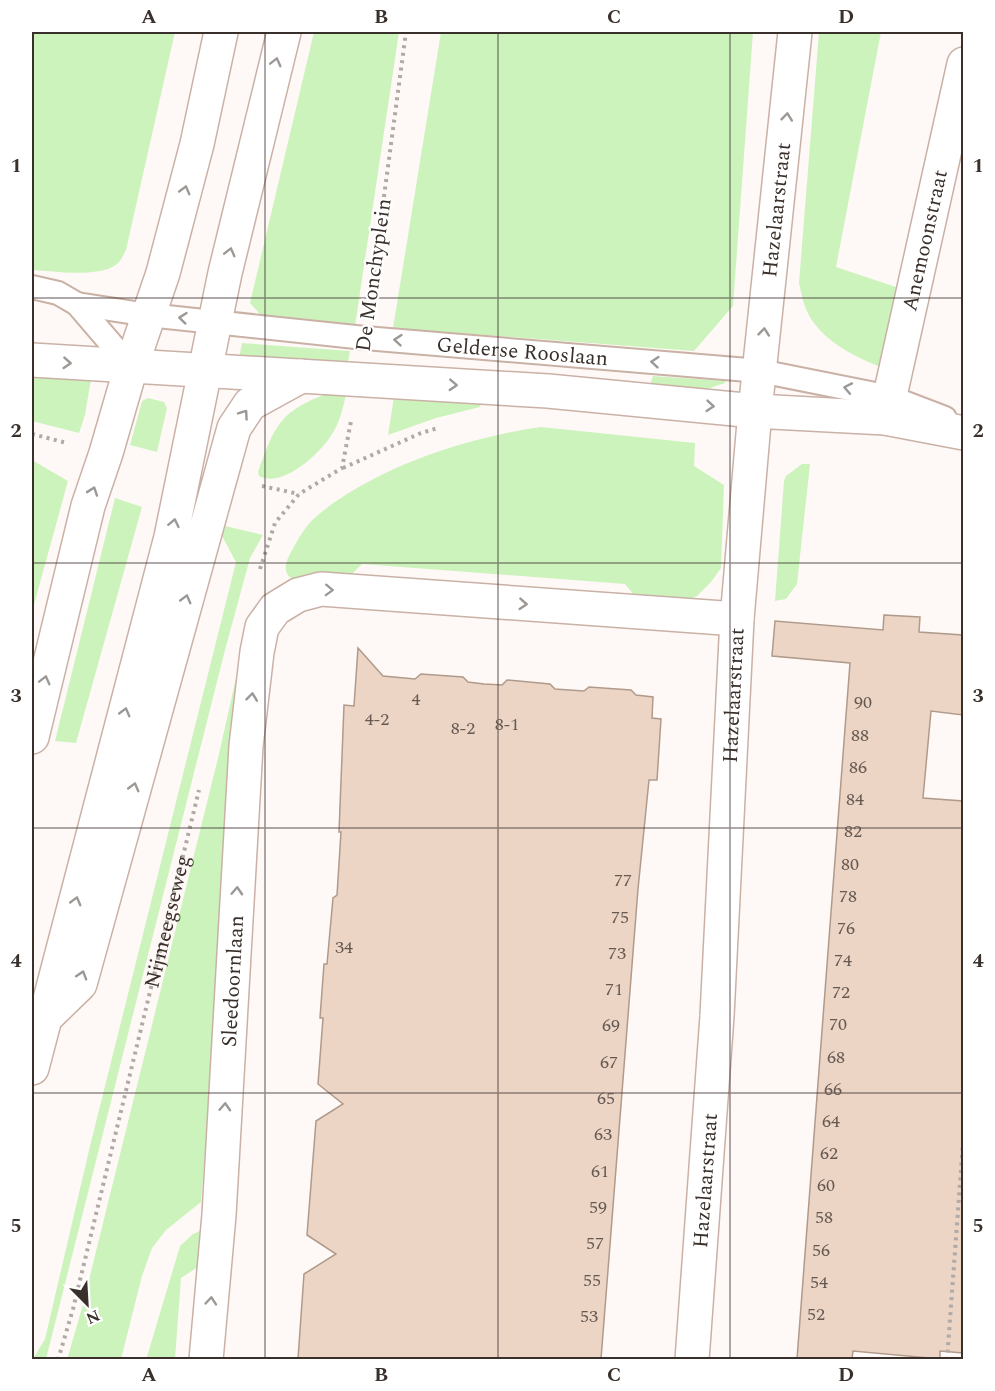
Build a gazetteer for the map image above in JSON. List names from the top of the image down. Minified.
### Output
{"streets":{"street":["Hazelaarstraat","Anemoonstraat","Gelderse Rooslaan","Sleedoornlaan"],"path":["De Monchyplein","Nijmeegseweg"]},"crossings":[["Hazelaarstraat","Gelderse Rooslaan"],["Hazelaarstraat","Sleedoornlaan"],["Anemoonstraat","Gelderse Rooslaan"],["De Monchyplein","Gelderse Rooslaan"]],"house_numbers":["4","90","4-2","8-1","8-2","88","86","84","82","80","77","78","75","76","34","73","74","71","72","70","69","68","67","66","65","64","63","62","61","60","59","58","57","56","55","54","52","53"],"north":"bottom right","grid":{"columns":["A","B","C","D"],"rows":["1","2","3","4","5"]}}
